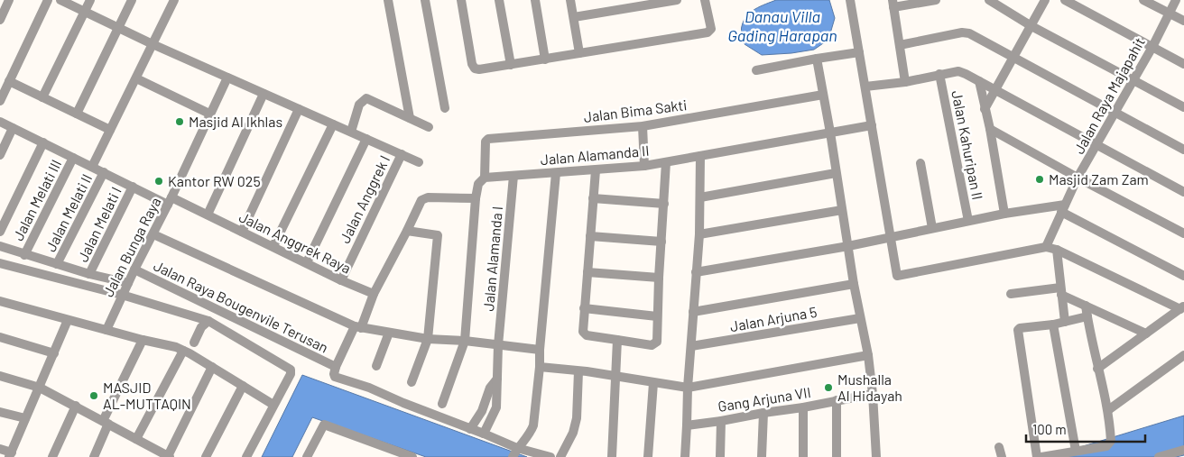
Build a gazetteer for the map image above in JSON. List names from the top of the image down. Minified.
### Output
{"streets":{"street":["Jalan Raya Majapahit","Jalan Bima Sakti","Jalan Kahuripan II","Jalan Alamanda II","Jalan Anggrek I","Jalan Melati III","Jalan Melati II","Jalan Melati I","Jalan Anggrek Raya","Jalan Bunga Raya","Jalan Alamanda I","Jalan Raya Bougenvile Terusan","Jalan Arjuna 5","Gang Arjuna VII"]},"crossings":[["Jalan Bima Sakti","Jalan Alamanda II"],["Jalan Alamanda II","Jalan Alamanda I"],["Jalan Anggrek I","Jalan Anggrek Raya"],["Jalan Melati III","Jalan Anggrek Raya"],["Jalan Melati II","Jalan Anggrek Raya"],["Jalan Melati I","Jalan Anggrek Raya"],["Jalan Anggrek Raya","Jalan Bunga Raya"],["Jalan Bunga Raya","Jalan Raya Bougenvile Terusan"]],"water":["Danau Villa Gading Harapan"],"places":["Masjid Al Ikhlas","Masjid Zam Zam","Kantor RW 025","Mushalla Al Hidayah","MASJID AL-MUTTAQIN"],"scale_bar":"100 m"}
